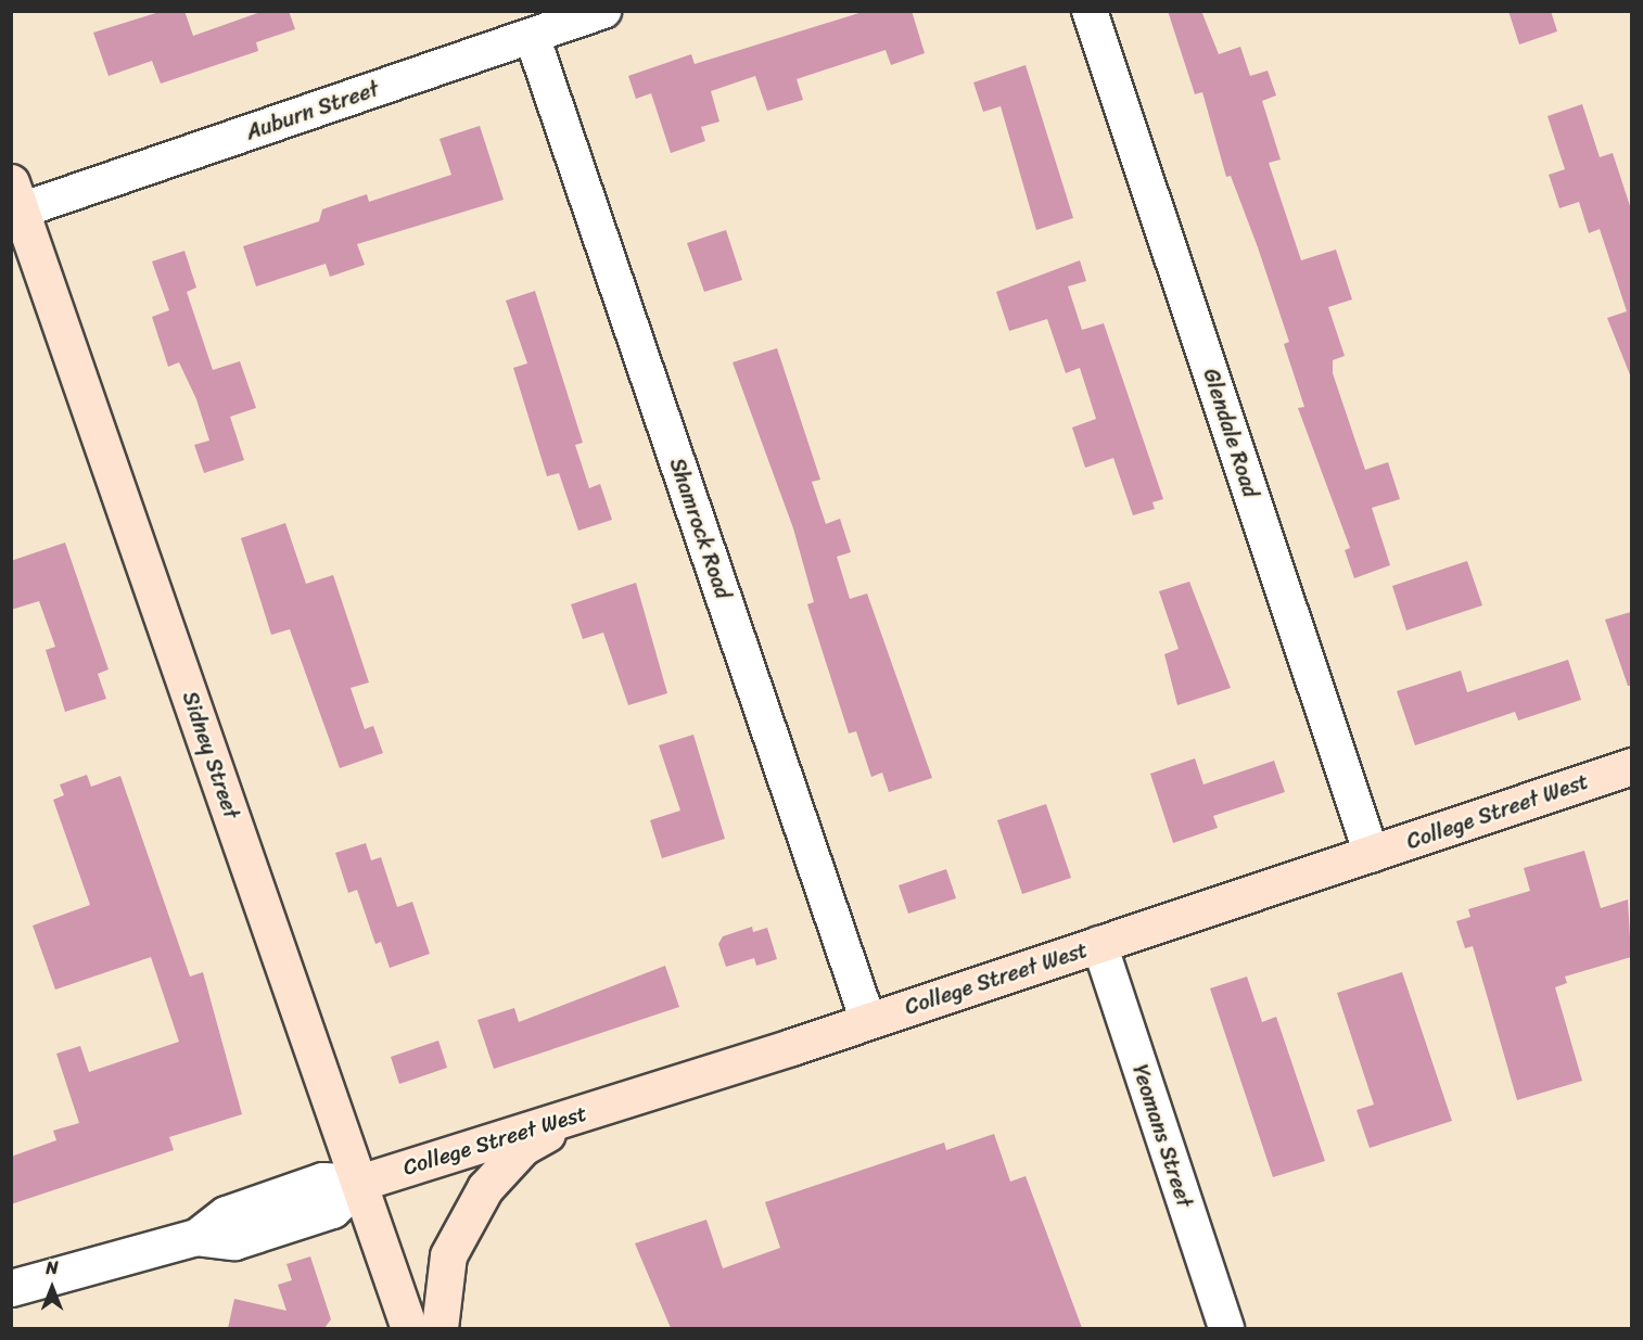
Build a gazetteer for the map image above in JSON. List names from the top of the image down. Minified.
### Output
{"streets":{"main road":["Sidney Street","College Street West"],"street":["Auburn Street","Glendale Road","Shamrock Road","Yeomans Street"]},"crossings":[["Auburn Street","Shamrock Road"],["Auburn Street","Sidney Street"],["Glendale Road","College Street West"],["Shamrock Road","College Street West"],["Sidney Street","College Street West"],["College Street West","Yeomans Street"]],"north":"top"}
